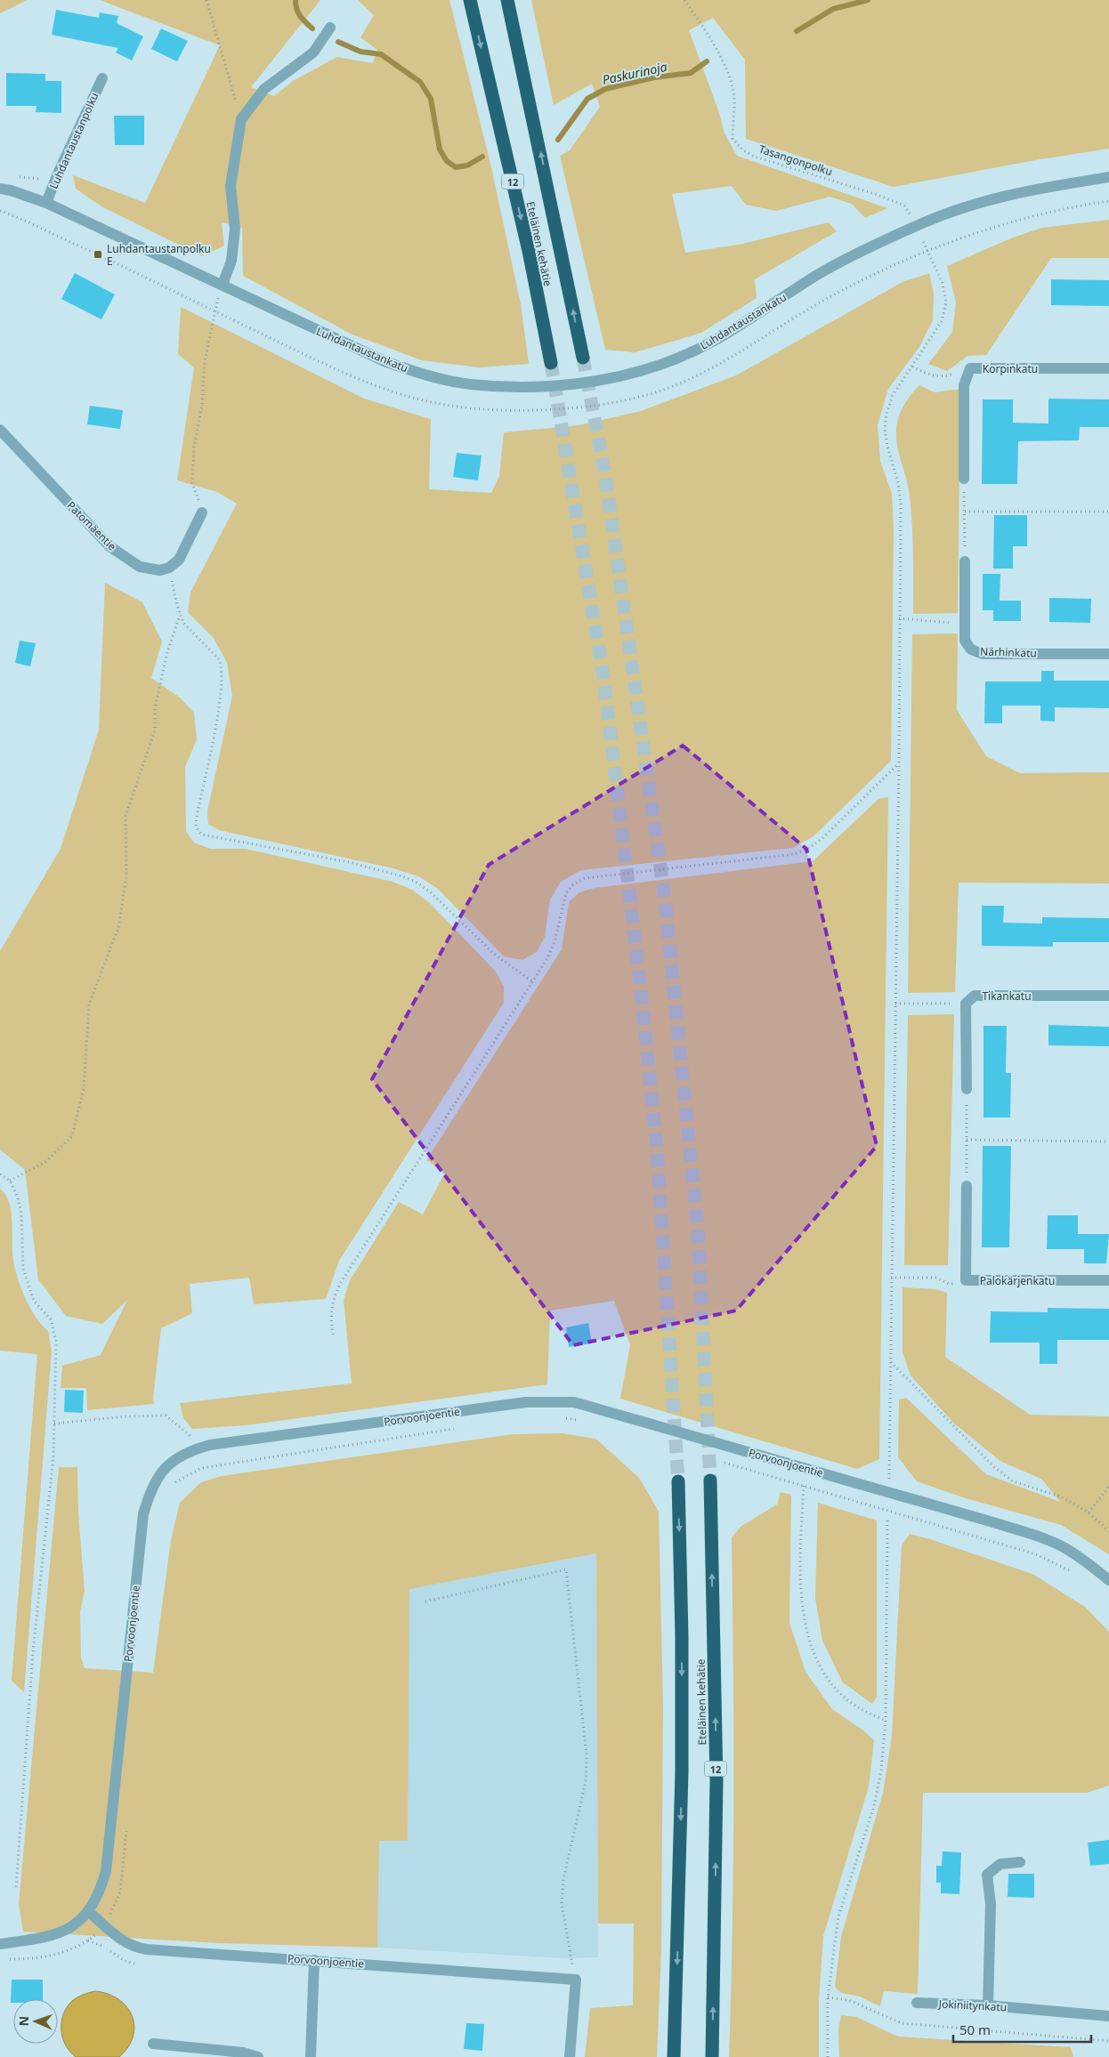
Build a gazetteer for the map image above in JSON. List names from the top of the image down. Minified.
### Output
{"streets":{"highway":["12","Eteläinen kehätie"],"street":["Luhdantaustanpolku","Luhdantaustankatu","Korpinkatu","Patomäentie","Närhinkatu","Tikankatu","Palokärjenkatu","Porvoonjoentie","Jokiniitynkatu"],"path":["Tasangonpolku"]},"crossings":[["Luhdantaustanpolku","Luhdantaustankatu"],["Tasangonpolku","Luhdantaustankatu"]],"water":["Paskurinoja"],"places":{"transit":["Luhdantaustanpolku E"]},"scale_bar":"50 m","north":"left"}
